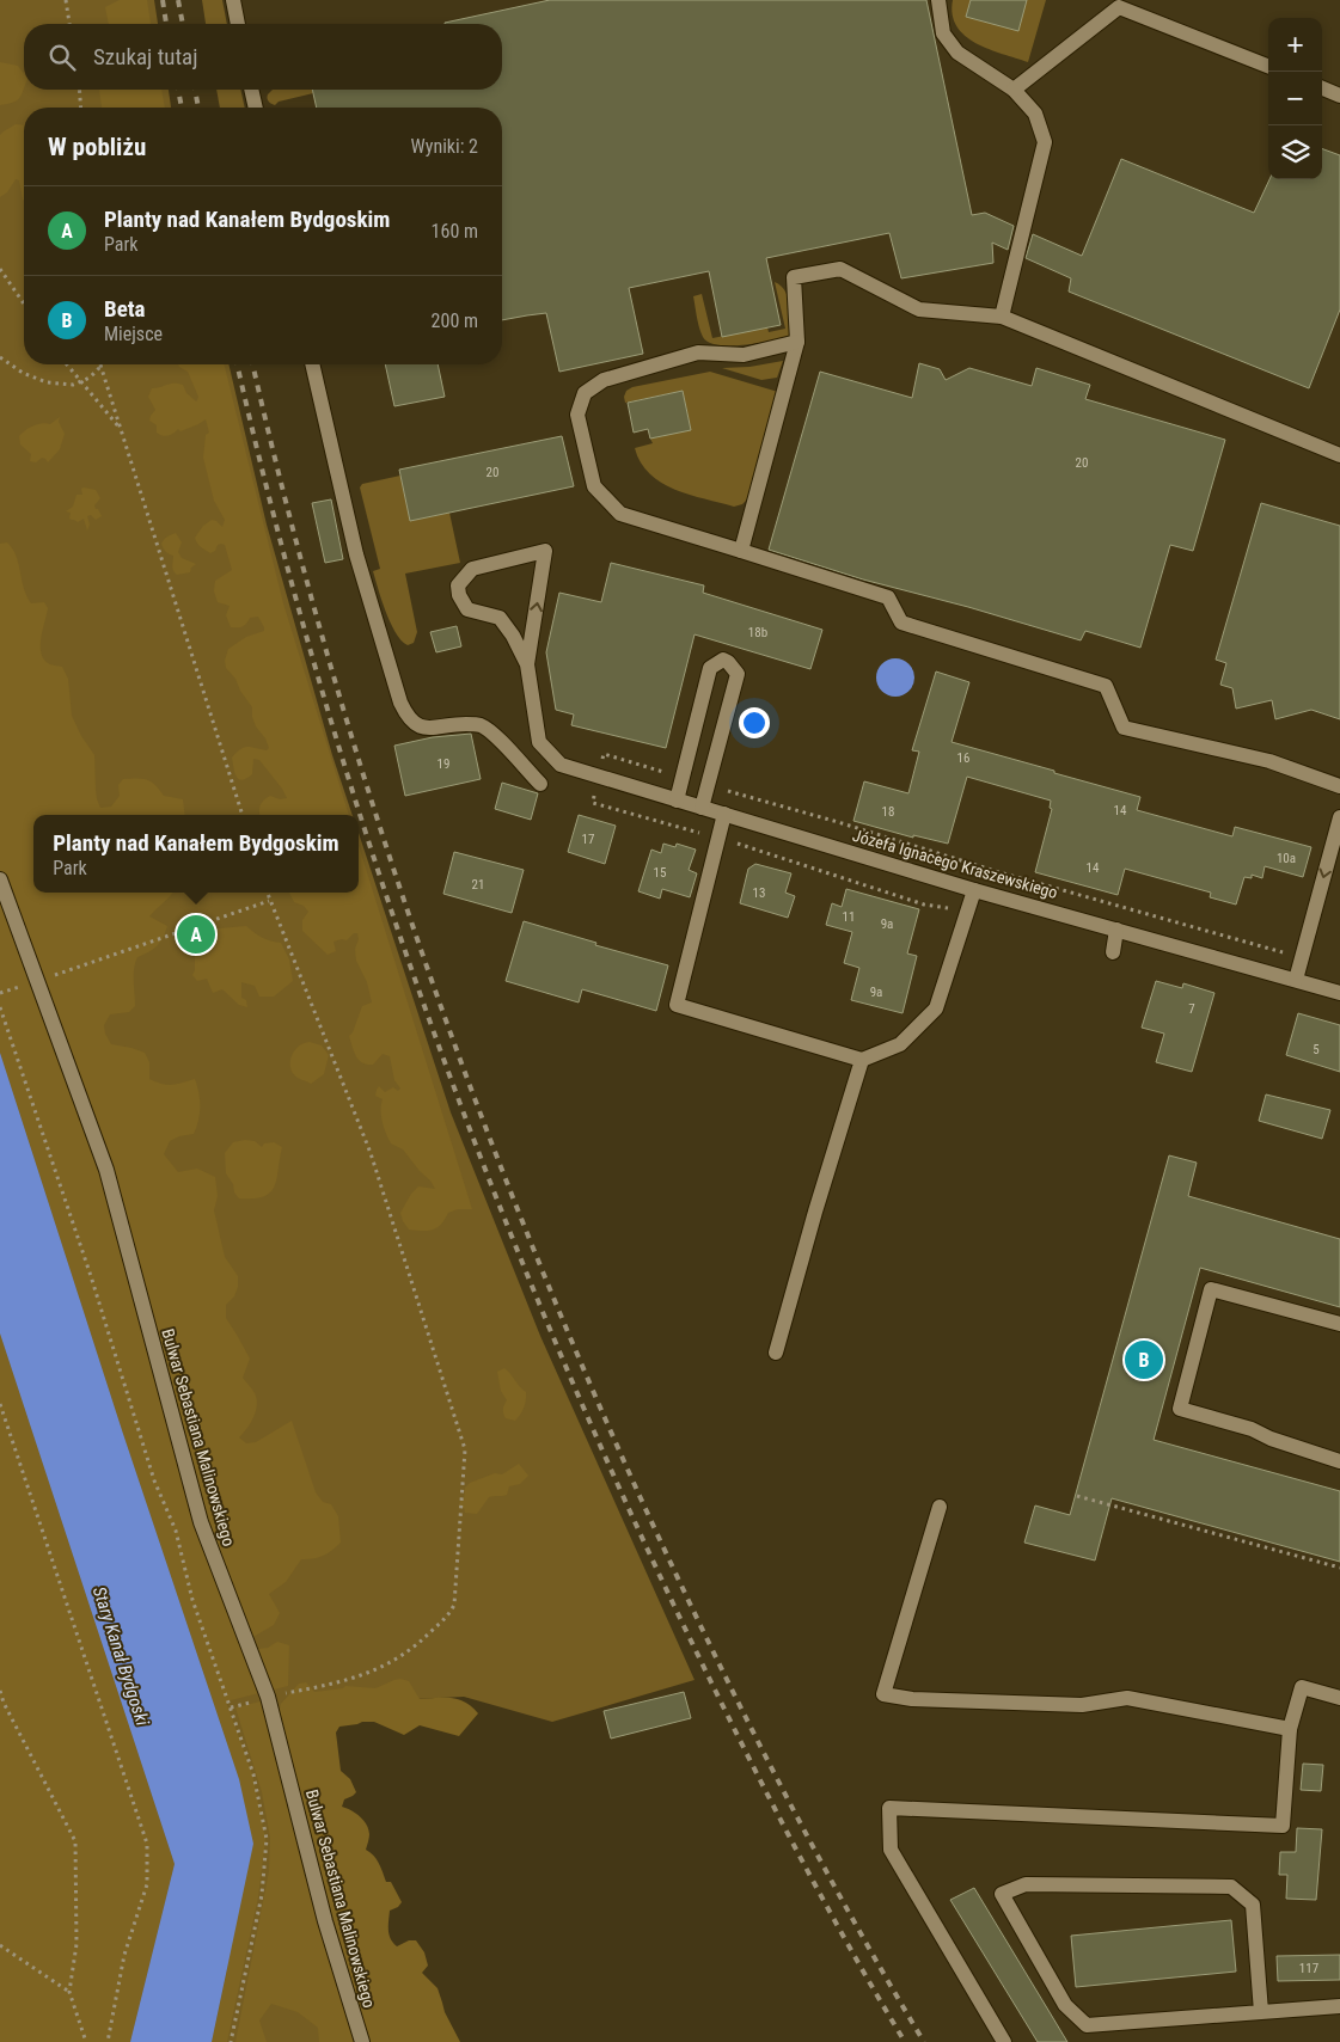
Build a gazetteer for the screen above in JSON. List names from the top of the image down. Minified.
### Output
{"streets":{"street":["Józefa Ignacego Kraszewskiego","Bulwar Sebastiana Malinowskiego"]},"water":["Stary Kanał Bydgoski"],"house_numbers":["20","20","18b","16","19","14","18","17","10a","14","15","21","13","11","9a","9a","7","5","117"],"page":{"map_buttons":["+","−"],"search":"Szukaj tutaj","heading":["W pobliżu","Wyniki: 2"],"list":[{"mark":"A","name":"Planty nad Kanałem Bydgoskim","note":"Park","value":"160 m"},{"mark":"B","name":"Beta","note":"Miejsce","value":"200 m"}],"popup":["Planty nad Kanałem Bydgoskim","Park"],"pins":["A","B"]}}
